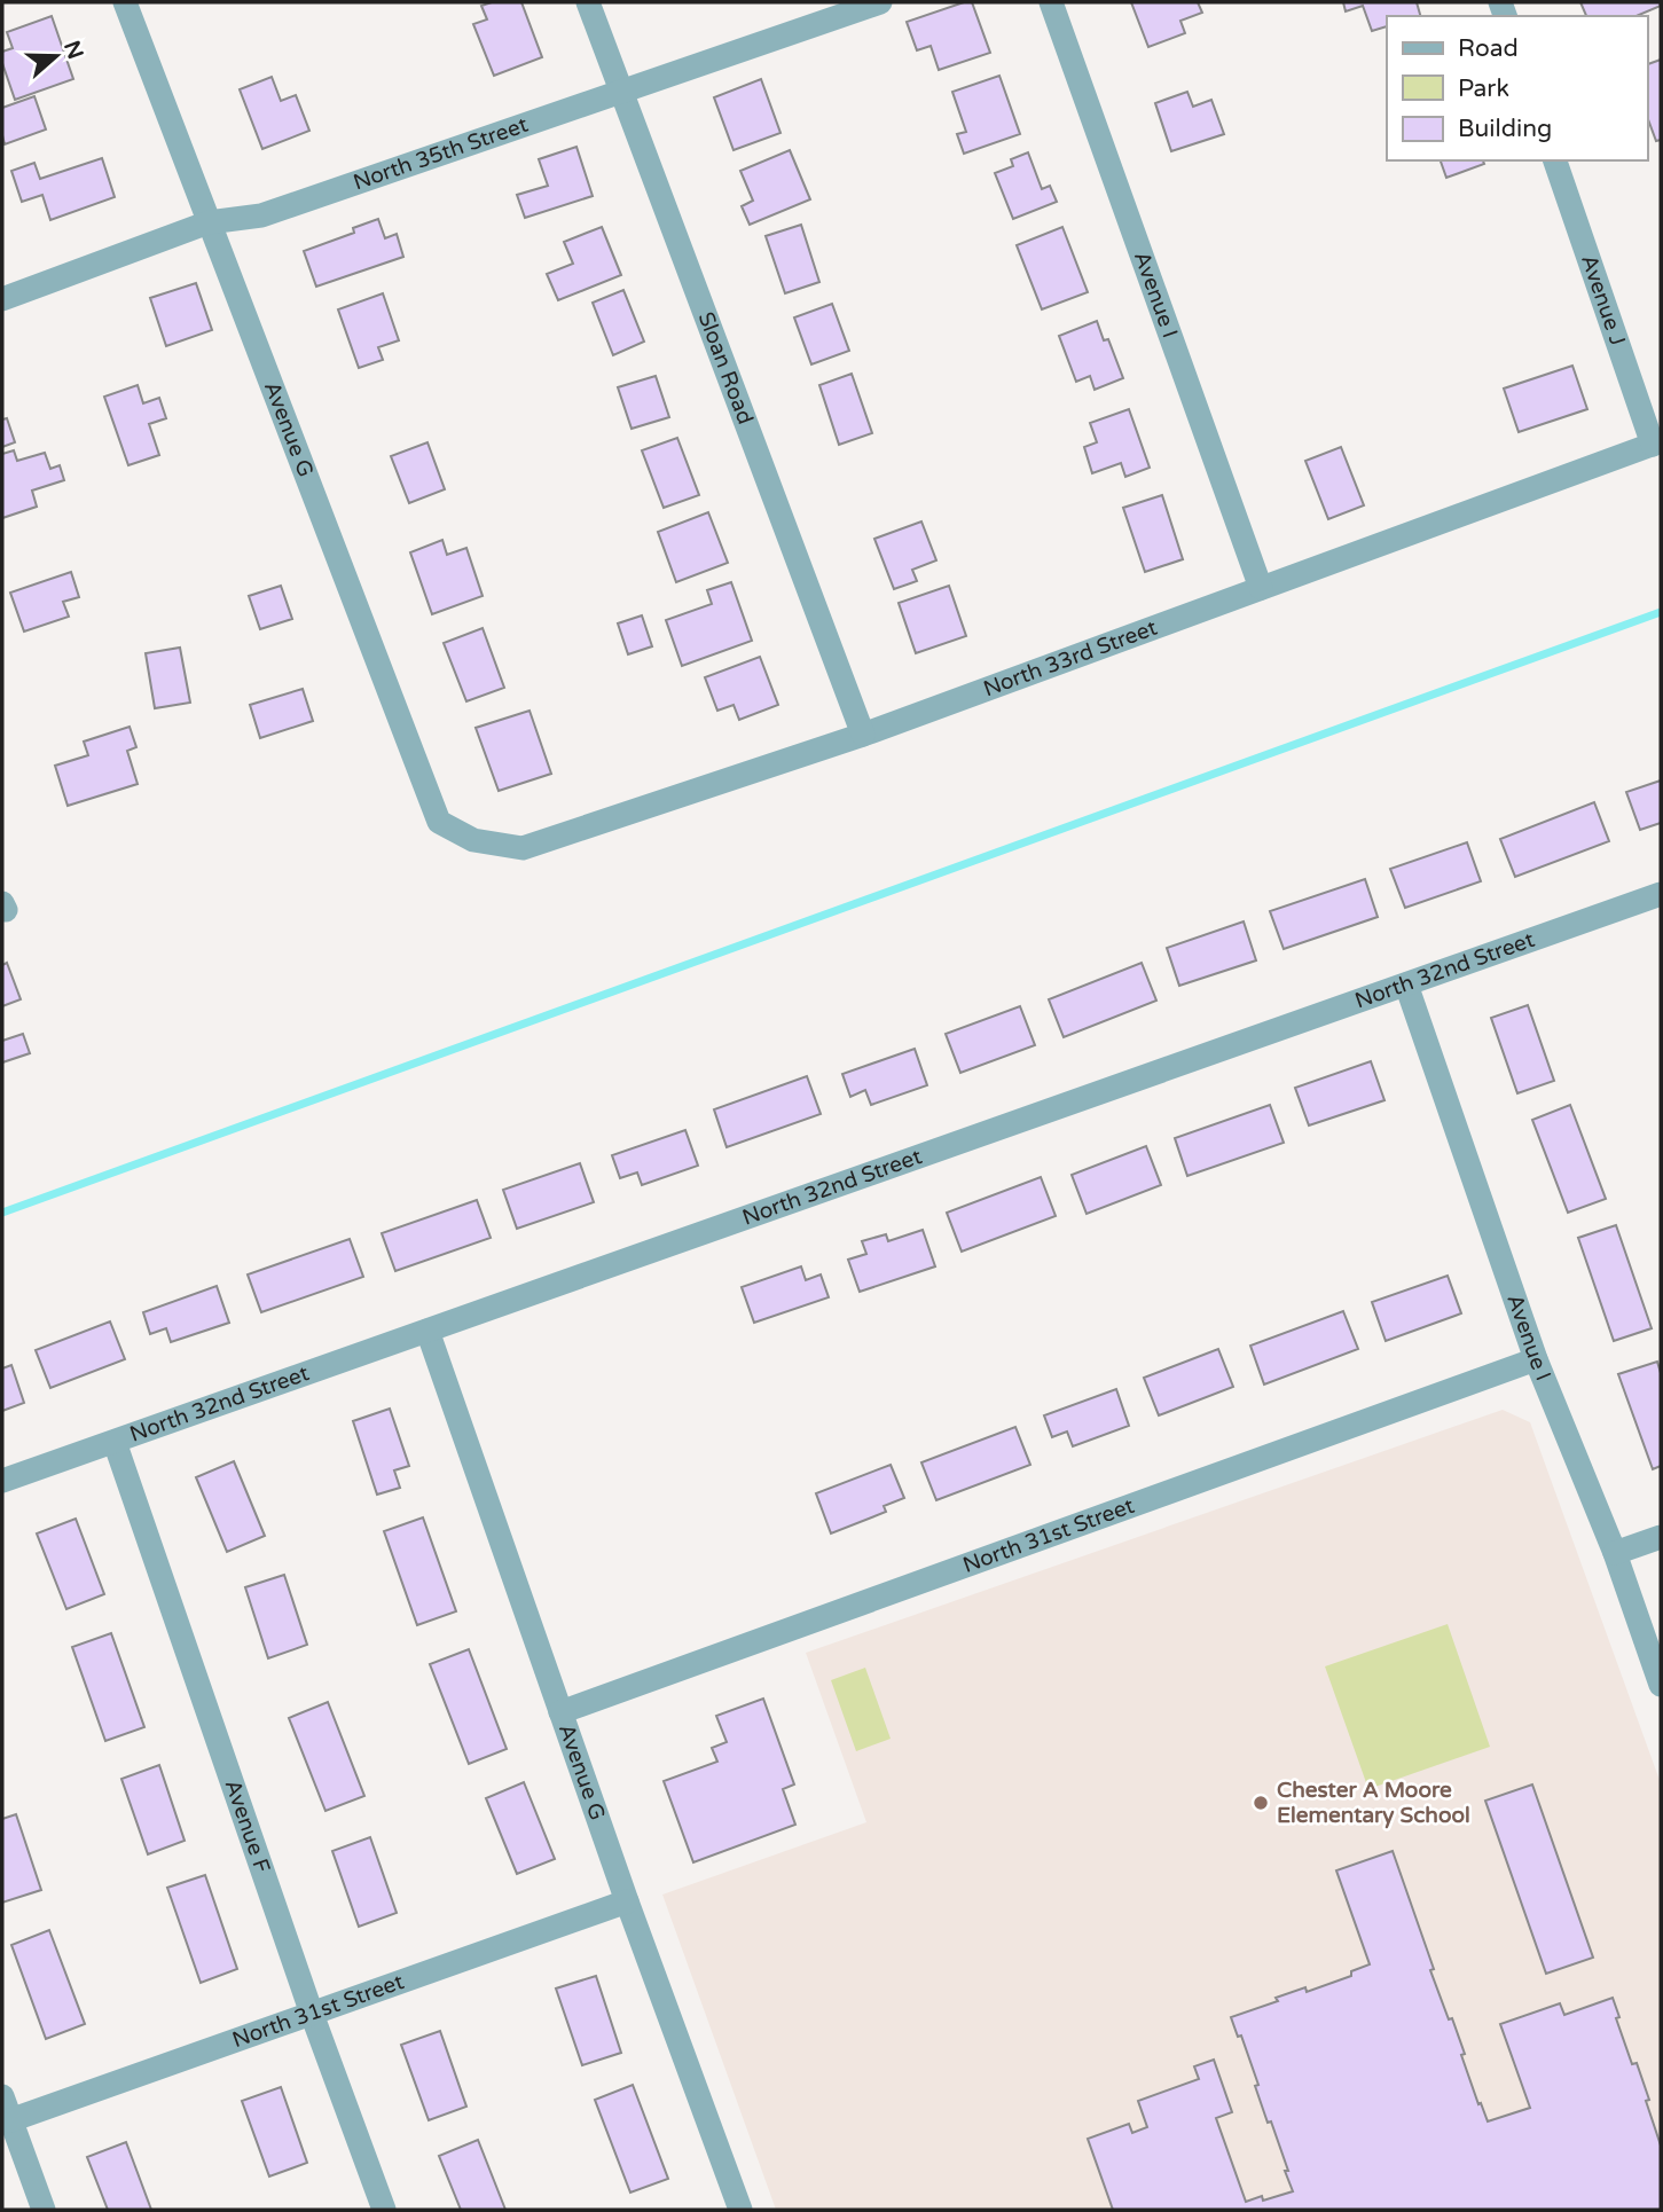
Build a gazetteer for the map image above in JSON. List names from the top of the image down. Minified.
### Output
{"streets":{"street":["North 35th Street","Avenue I","Avenue J","Sloan Road","Avenue G","North 33rd Street","North 32nd Street","North 31st Street","Avenue F"]},"crossings":[["North 35th Street","Sloan Road"],["North 35th Street","Avenue G"],["Avenue I","North 33rd Street"],["Avenue I","North 32nd Street"],["Avenue I","North 31st Street"],["Avenue J","North 33rd Street"],["Sloan Road","North 33rd Street"],["Avenue G","North 33rd Street"],["Avenue G","North 32nd Street"],["Avenue G","North 31st Street"],["North 32nd Street","Avenue F"],["North 31st Street","Avenue F"]],"places":["Chester A Moore Elementary School"],"legend":["Road","Park","Building"],"north":"right"}
